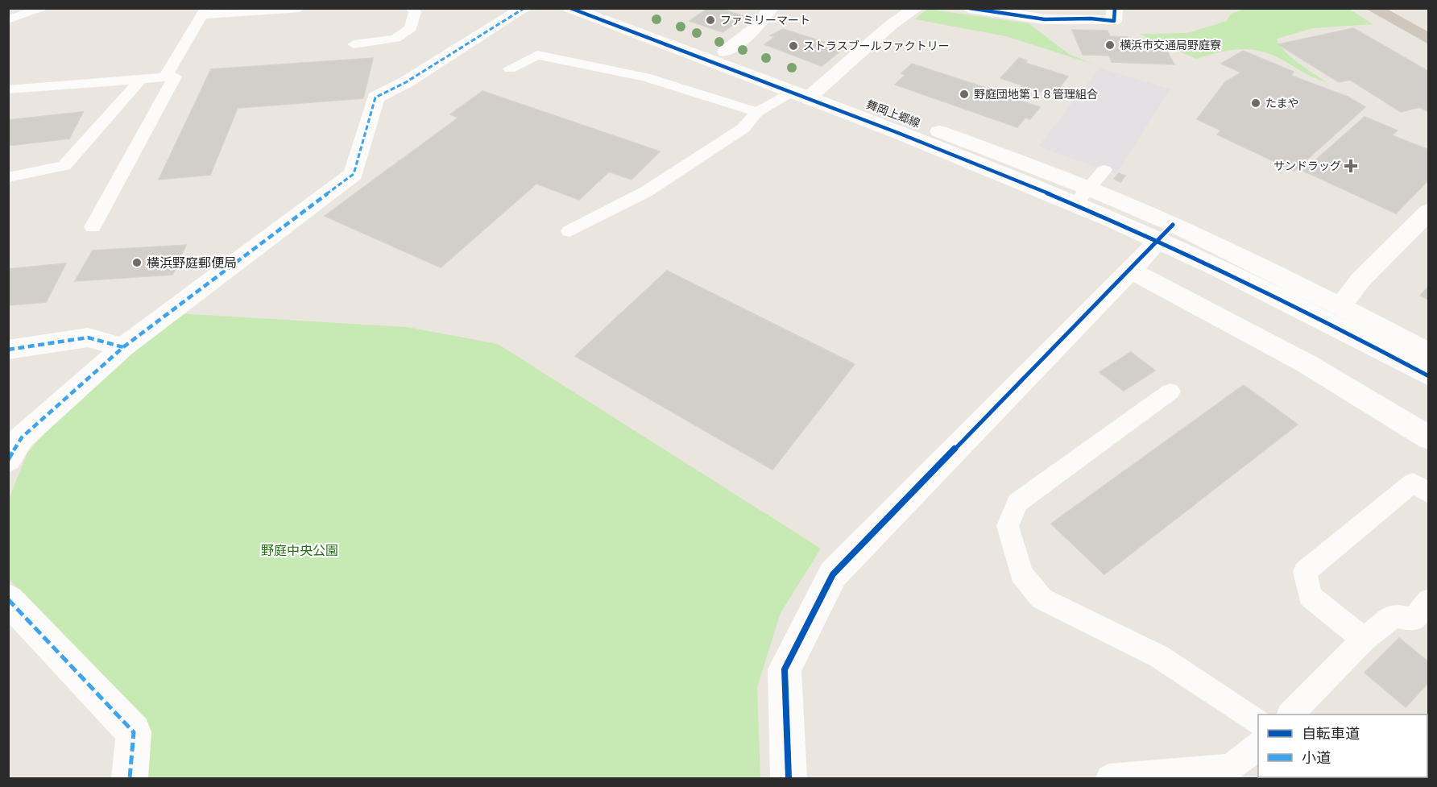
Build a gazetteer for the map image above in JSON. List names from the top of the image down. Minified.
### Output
{"streets":{"street":["舞岡上郷線"]},"parks":["野庭中央公園"],"places":{"other":["ファミリーマート","横浜市交通局野庭寮","ストラスブールファクトリー","野庭団地第１８管理組合","たまや","横浜野庭郵便局"],"health":["サンドラッグ"]},"legend":["自転車道","小道"]}
